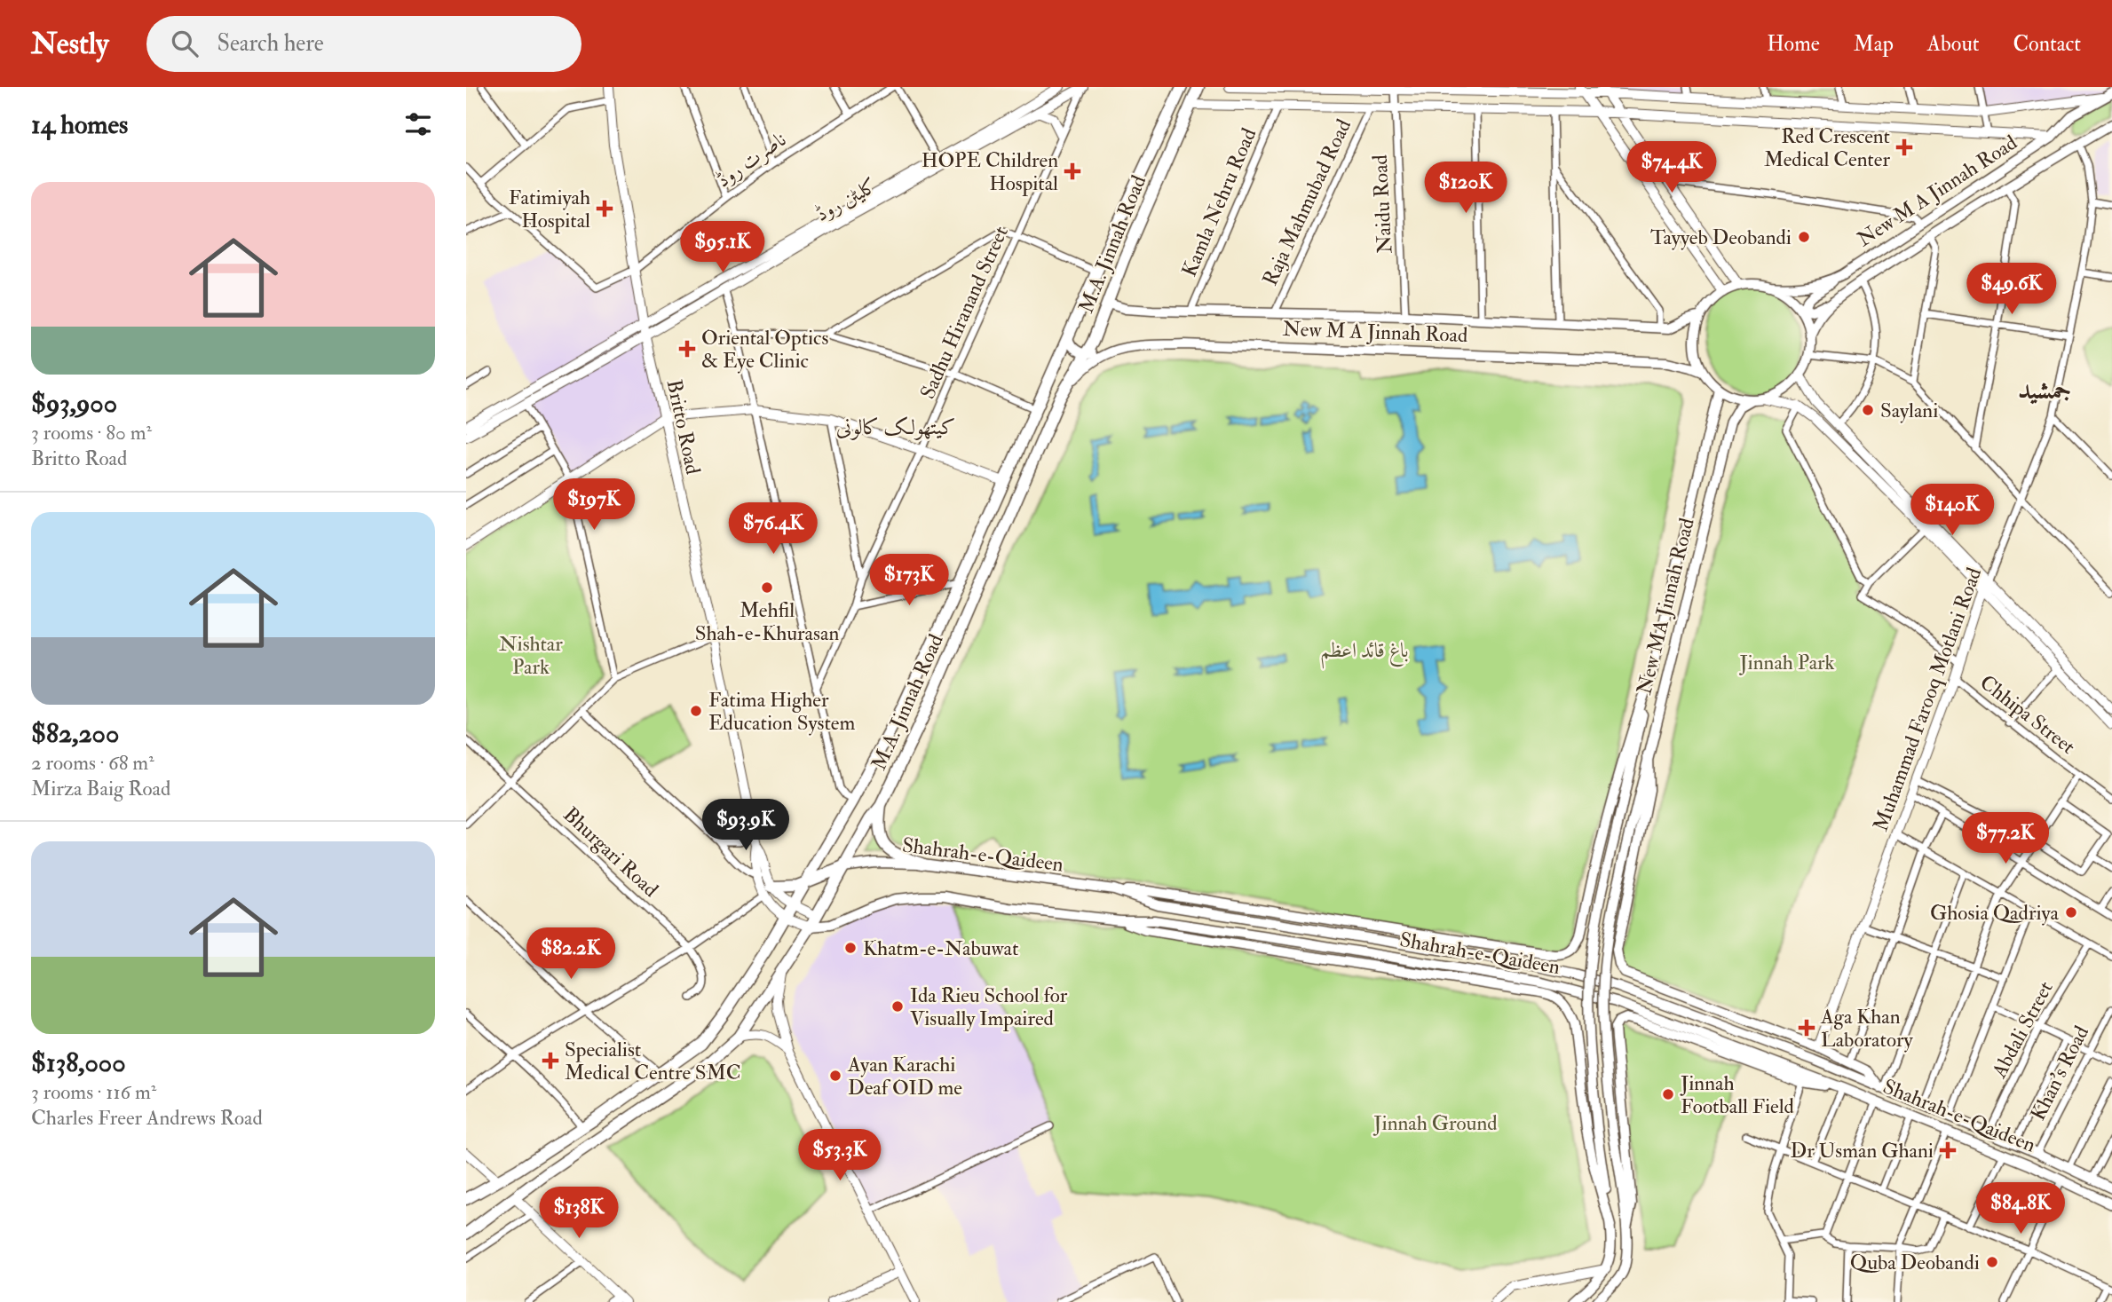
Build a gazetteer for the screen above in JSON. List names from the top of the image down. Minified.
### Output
{"streets":{"highway":["M.A. Jinnah Road"],"main road":["New M A Jinnah Road","New MA Jinnah Road","Shahrah-e-Qaideen"],"street":["ناصرت روڈ","کلیٹن روڈ","Kamla Nehru Road","Raja Mahmubad Road","Naidu Road","Sadhu Hiranand Street","Britto Road","Muhammad Farooq Motlani Road","Chhipa Street","Bhurgari Road","Abdali Street","Khan's Road"]},"crossings":[["ناصرت روڈ","Britto Road"],["New M A Jinnah Road","Kamla Nehru Road"],["New M A Jinnah Road","Raja Mahmubad Road"],["New M A Jinnah Road","Naidu Road"],["New M A Jinnah Road","M.A. Jinnah Road"],["New M A Jinnah Road","New MA Jinnah Road"],["New M A Jinnah Road","Muhammad Farooq Motlani Road"],["کلیٹن روڈ","Sadhu Hiranand Street"],["کلیٹن روڈ","Britto Road"],["M.A. Jinnah Road","Britto Road"],["M.A. Jinnah Road","Shahrah-e-Qaideen"],["Britto Road","Shahrah-e-Qaideen"],["Muhammad Farooq Motlani Road","Chhipa Street"],["Shahrah-e-Qaideen","Abdali Street"],["Shahrah-e-Qaideen","Khan's Road"]],"districts":["جمشید","کیتھولک کالونی"],"parks":["Nishtar Park","باغ قائد اعظم","Jinnah Park","Jinnah Ground"],"places":{"health":["Red Crescent Medical Center","HOPE Children Hospital","Fatimiyah Hospital","Oriental Optics & Eye Clinic","Aga Khan Laboratory","Specialist Medical Centre SMC","Dr Usman Ghani"],"other":["Tayyeb Deobandi","Saylani","Mehfil Shah-e-Khurasan","Fatima Higher Education System","Ghosia Qadriya","Khatm-e-Nabuwat","Ida Rieu School for Visually Impaired","Ayan Karachi Deaf OID me","Jinnah Football Field","Quba Deobandi"]},"page":{"header":"Nestly","search":"Search here","nav":["Home","Map","About","Contact"],"heading":"14 homes","price":["$74.4K","$120K","$95.1K","$49.6K","$197K","$140K","$76.4K","$173K","$93.9K","$77.2K","$82.2K","$53.3K","$84.8K","$138K"],"list":[{"name":"$93,900","note":"3 rooms · 80 m² · Britto Road"},{"name":"$82,200","note":"2 rooms · 68 m² · Mirza Baig Road"},{"name":"$138,000","note":"3 rooms · 116 m² · Charles Freer Andrews Road"}]}}
